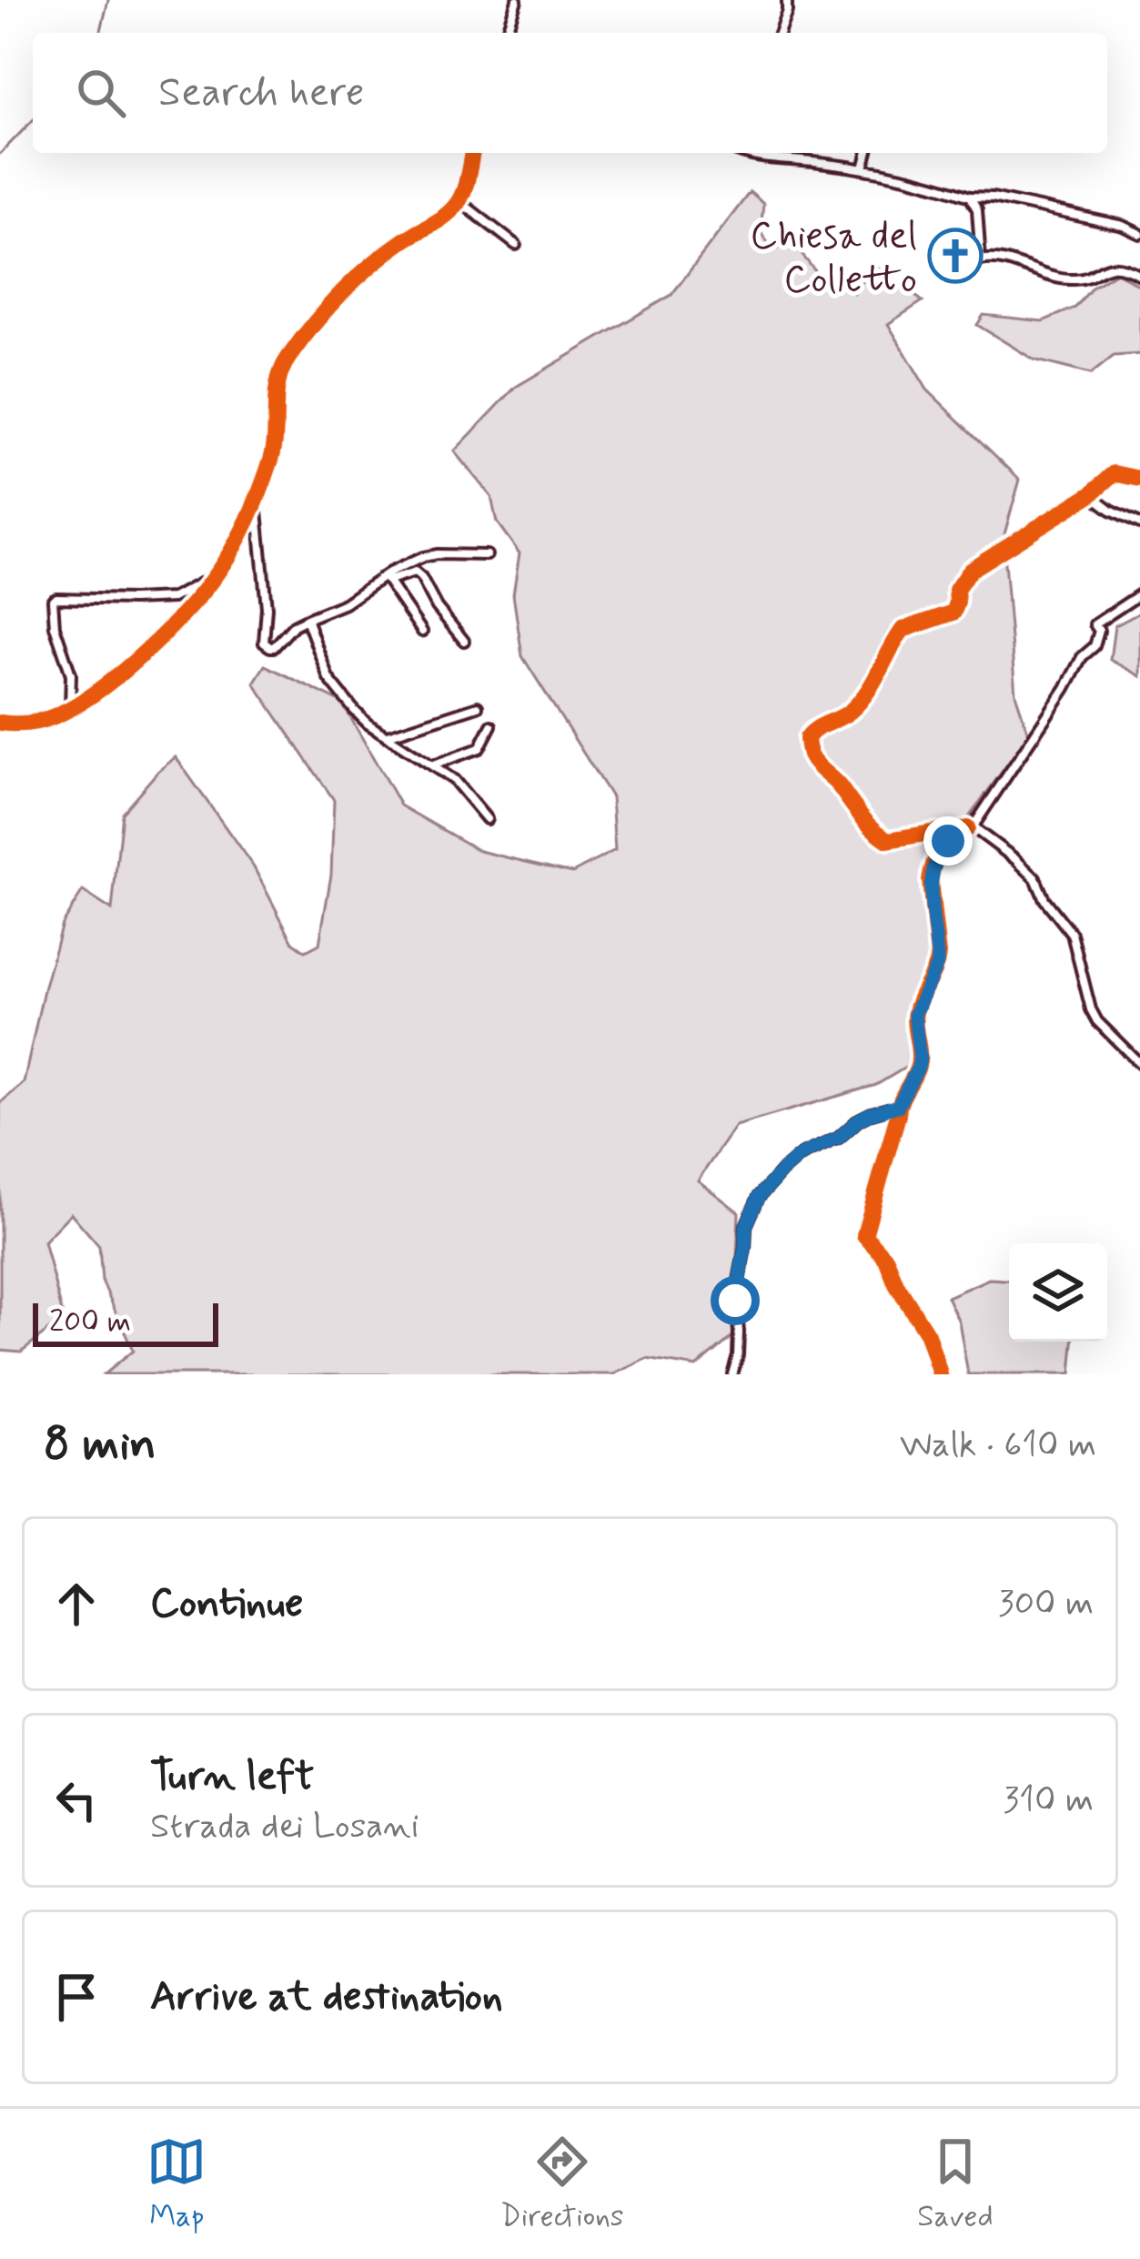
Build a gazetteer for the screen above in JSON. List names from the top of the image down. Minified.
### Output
{"places":{"church":["Chiesa del Colletto"]},"scale_bar":"200 m","page":{"search":"Search here","scale":"200 m","heading":["8 min","Walk · 610 m"],"list":[["Continue","300 m"],["Turn left","Strada dei Losani","310 m"],"Arrive at destination"],"nav":["Map","Directions","Saved"]}}
